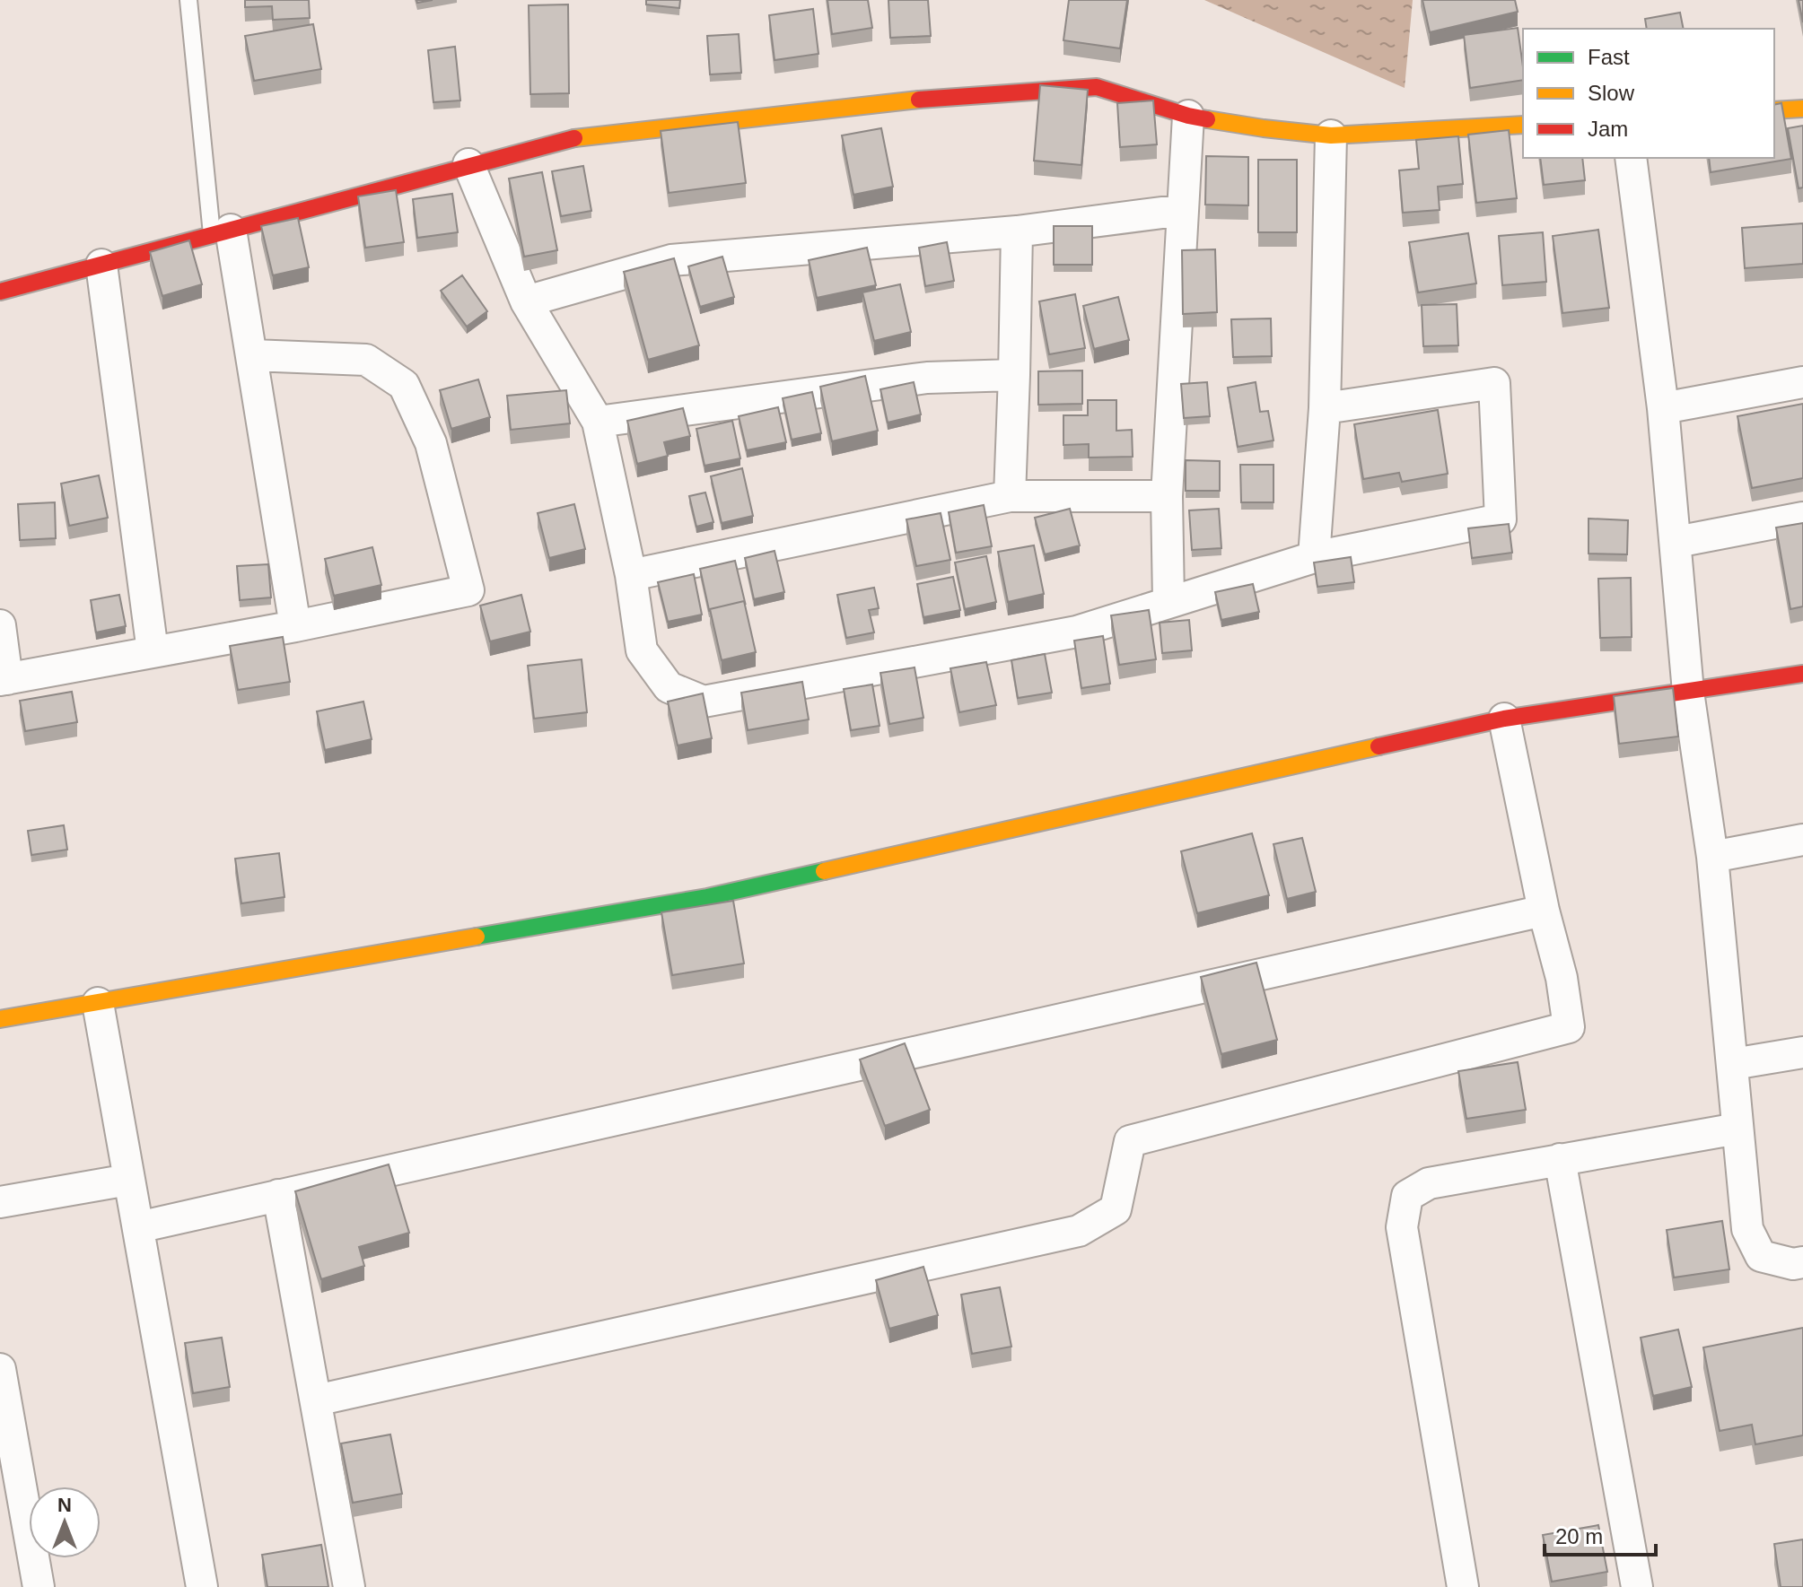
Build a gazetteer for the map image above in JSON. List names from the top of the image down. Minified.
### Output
{"legend":["Fast","Slow","Jam"],"scale_bar":"20 m","north":"top"}
